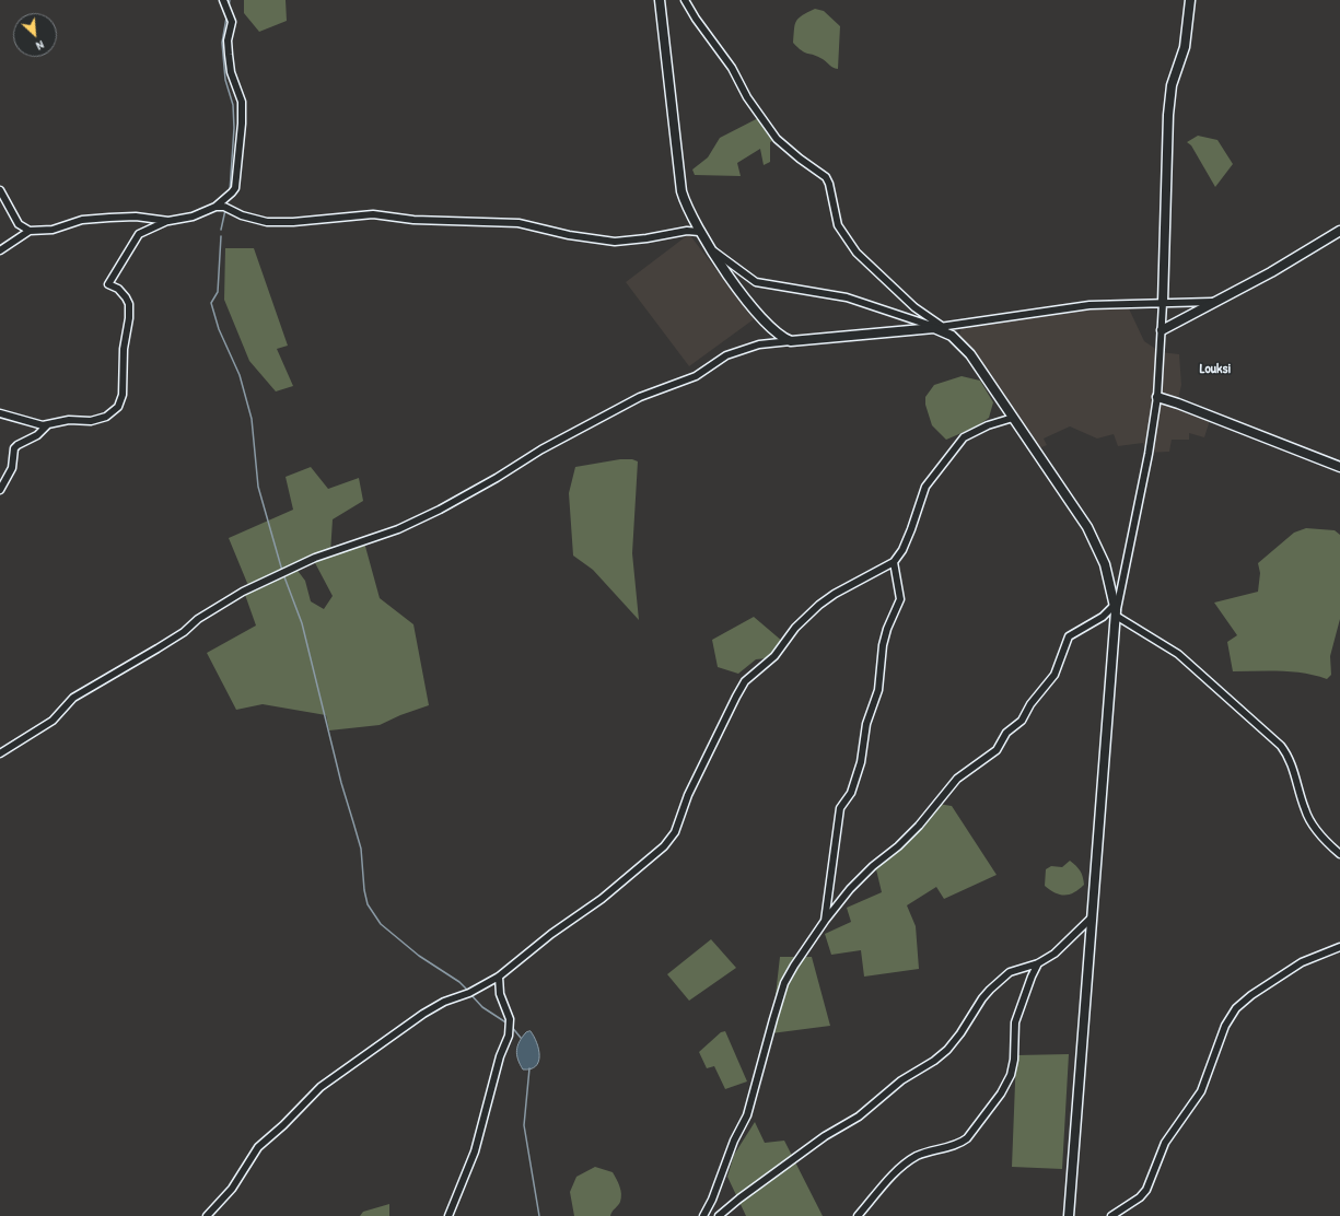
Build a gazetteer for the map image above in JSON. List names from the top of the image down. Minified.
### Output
{"districts":["Louksi"],"north":"bottom right"}
